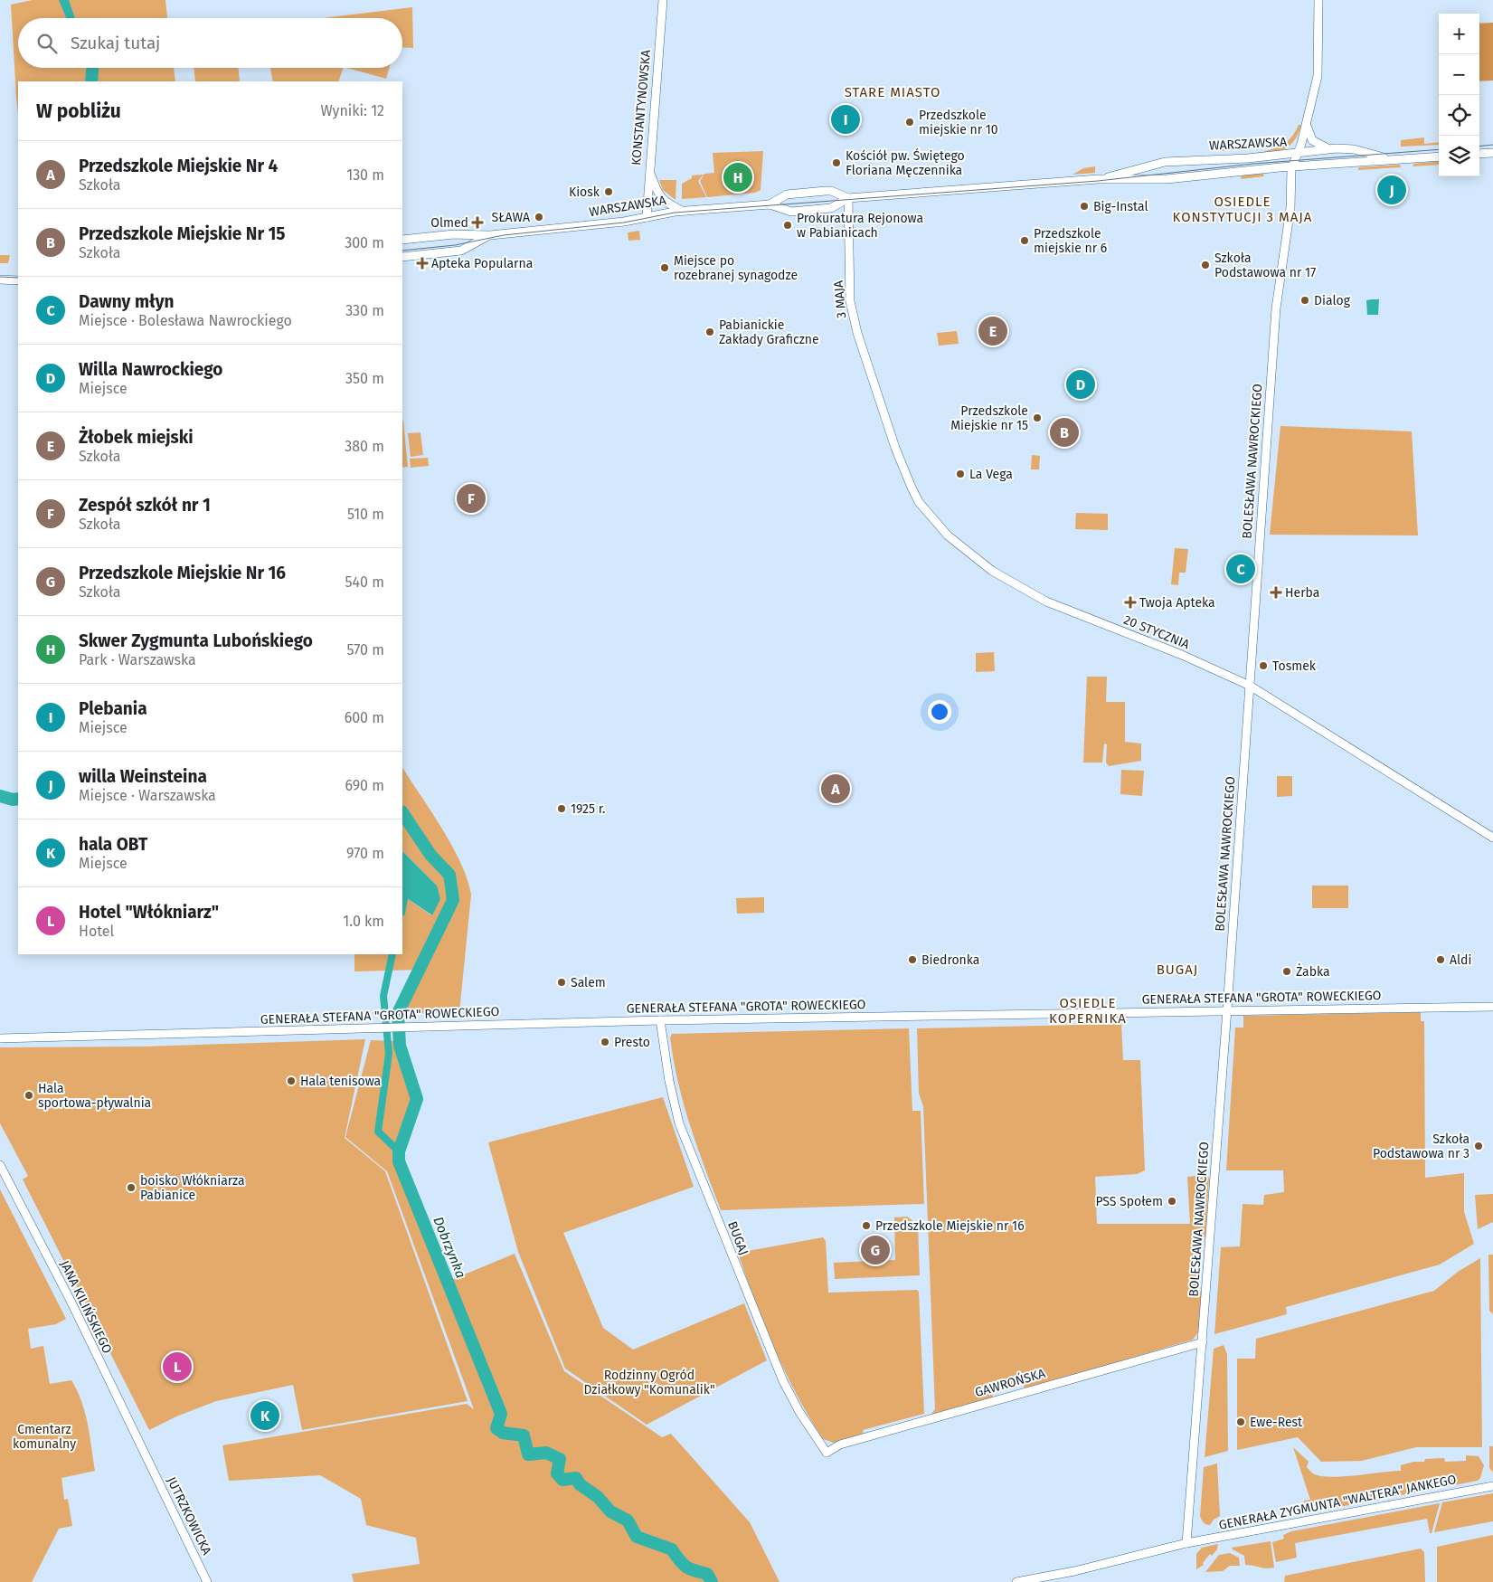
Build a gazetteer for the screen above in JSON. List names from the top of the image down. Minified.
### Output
{"streets":{"street":["KONSTANTYNOWSKA","WARSZAWSKA","3 MAJA","BOLESŁAWA NAWROCKIEGO","20 STYCZNIA","GENERAŁA STEFANA \"GROTA\" ROWECKIEGO","BUGAJ","JANA KILIŃSKIEGO","GAWROŃSKA","GENERAŁA ZYGMUNTA \"WALTERA\" JANKEGO","JUTRZKOWICKA"]},"crossings":[["KONSTANTYNOWSKA","WARSZAWSKA"],["WARSZAWSKA","3 MAJA"],["WARSZAWSKA","BOLESŁAWA NAWROCKIEGO"],["3 MAJA","20 STYCZNIA"],["BOLESŁAWA NAWROCKIEGO","20 STYCZNIA"],["BOLESŁAWA NAWROCKIEGO","GENERAŁA STEFANA \"GROTA\" ROWECKIEGO"],["BOLESŁAWA NAWROCKIEGO","GAWROŃSKA"],["BOLESŁAWA NAWROCKIEGO","GENERAŁA ZYGMUNTA \"WALTERA\" JANKEGO"],["GENERAŁA STEFANA \"GROTA\" ROWECKIEGO","BUGAJ"],["BUGAJ","GAWROŃSKA"],["JANA KILIŃSKIEGO","JUTRZKOWICKA"]],"districts":["STARE MIASTO","OSIEDLE KONSTYTUCJI 3 MAJA","BUGAJ","OSIEDLE KOPERNIKA"],"water":["Dobrzynka"],"parks":["Rodzinny Ogród Działkowy \"Komunalik\"","Cmentarz komunalny"],"places":{"other":["Przedszkole miejskie nr 10","Kościół pw. Świętego Floriana Męczennika","Kiosk","Big-Instal","SŁAWA","Prokuratura Rejonowa w Pabianicach","Przedszkole miejskie nr 6","Szkoła Podstawowa nr 17","Miejsce po rozebranej synagodze","Dialog","Pabianickie Zakłady Graficzne","Przedszkole Miejskie nr 15","La Vega","Tosmek","1925 r.","Biedronka","Aldi","Żabka","Salem","Presto","Hala tenisowa","Hala sportowa-pływalnia","Szkoła Podstawowa nr 3","boisko Włókniarza Pabianice","PSS Społem","Przedszkole Miejskie nr 16","Ewe-Rest"],"health":["Olmed","Apteka Popularna","Herba","Twoja Apteka"]},"page":{"map_buttons":["+","−"],"search":"Szukaj tutaj","heading":["W pobliżu","Wyniki: 12"],"pins":["I","H","J","E","D","B","F","C","A","G","L","K"],"list":[{"mark":"A","name":"Przedszkole Miejskie Nr 4","note":"Szkoła","value":"130 m"},{"mark":"B","name":"Przedszkole Miejskie Nr 15","note":"Szkoła","value":"300 m"},{"mark":"C","name":"Dawny młyn","note":"Miejsce · Bolesława Nawrockiego","value":"330 m"},{"mark":"D","name":"Willa Nawrockiego","note":"Miejsce","value":"350 m"},{"mark":"E","name":"Żłobek miejski","note":"Szkoła","value":"380 m"},{"mark":"F","name":"Zespół szkół nr 1","note":"Szkoła","value":"510 m"},{"mark":"G","name":"Przedszkole Miejskie Nr 16","note":"Szkoła","value":"540 m"},{"mark":"H","name":"Skwer Zygmunta Lubońskiego","note":"Park · Warszawska","value":"570 m"},{"mark":"I","name":"Plebania","note":"Miejsce","value":"600 m"},{"mark":"J","name":"willa Weinsteina","note":"Miejsce · Warszawska","value":"690 m"},{"mark":"K","name":"hala OBT","note":"Miejsce","value":"970 m"},{"mark":"L","name":"Hotel \"Włókniarz\"","note":"Hotel","value":"1.0 km"}]}}
